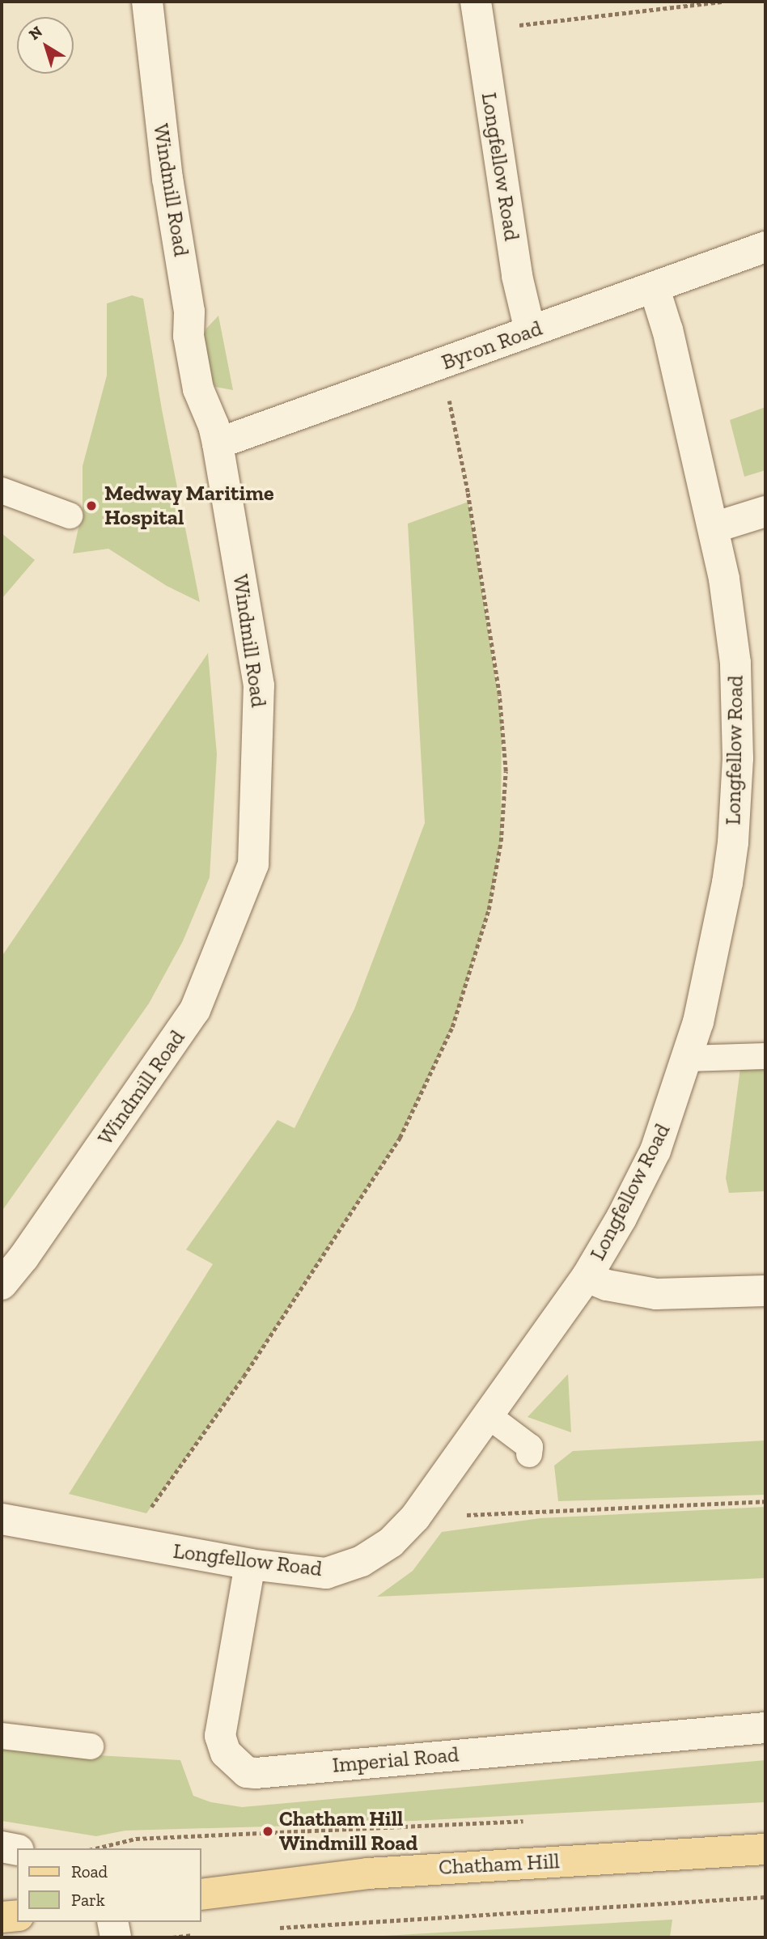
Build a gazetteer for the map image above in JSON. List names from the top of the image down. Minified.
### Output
{"streets":{"main road":["Chatham Hill"],"street":["Longfellow Road","Windmill Road","Byron Road","Imperial Road"]},"crossings":[["Longfellow Road","Byron Road"],["Longfellow Road","Imperial Road"],["Windmill Road","Byron Road"]],"places":["Medway Maritime Hospital","Chatham Hill Windmill Road"],"legend":["Road","Park"],"north":"top left"}
